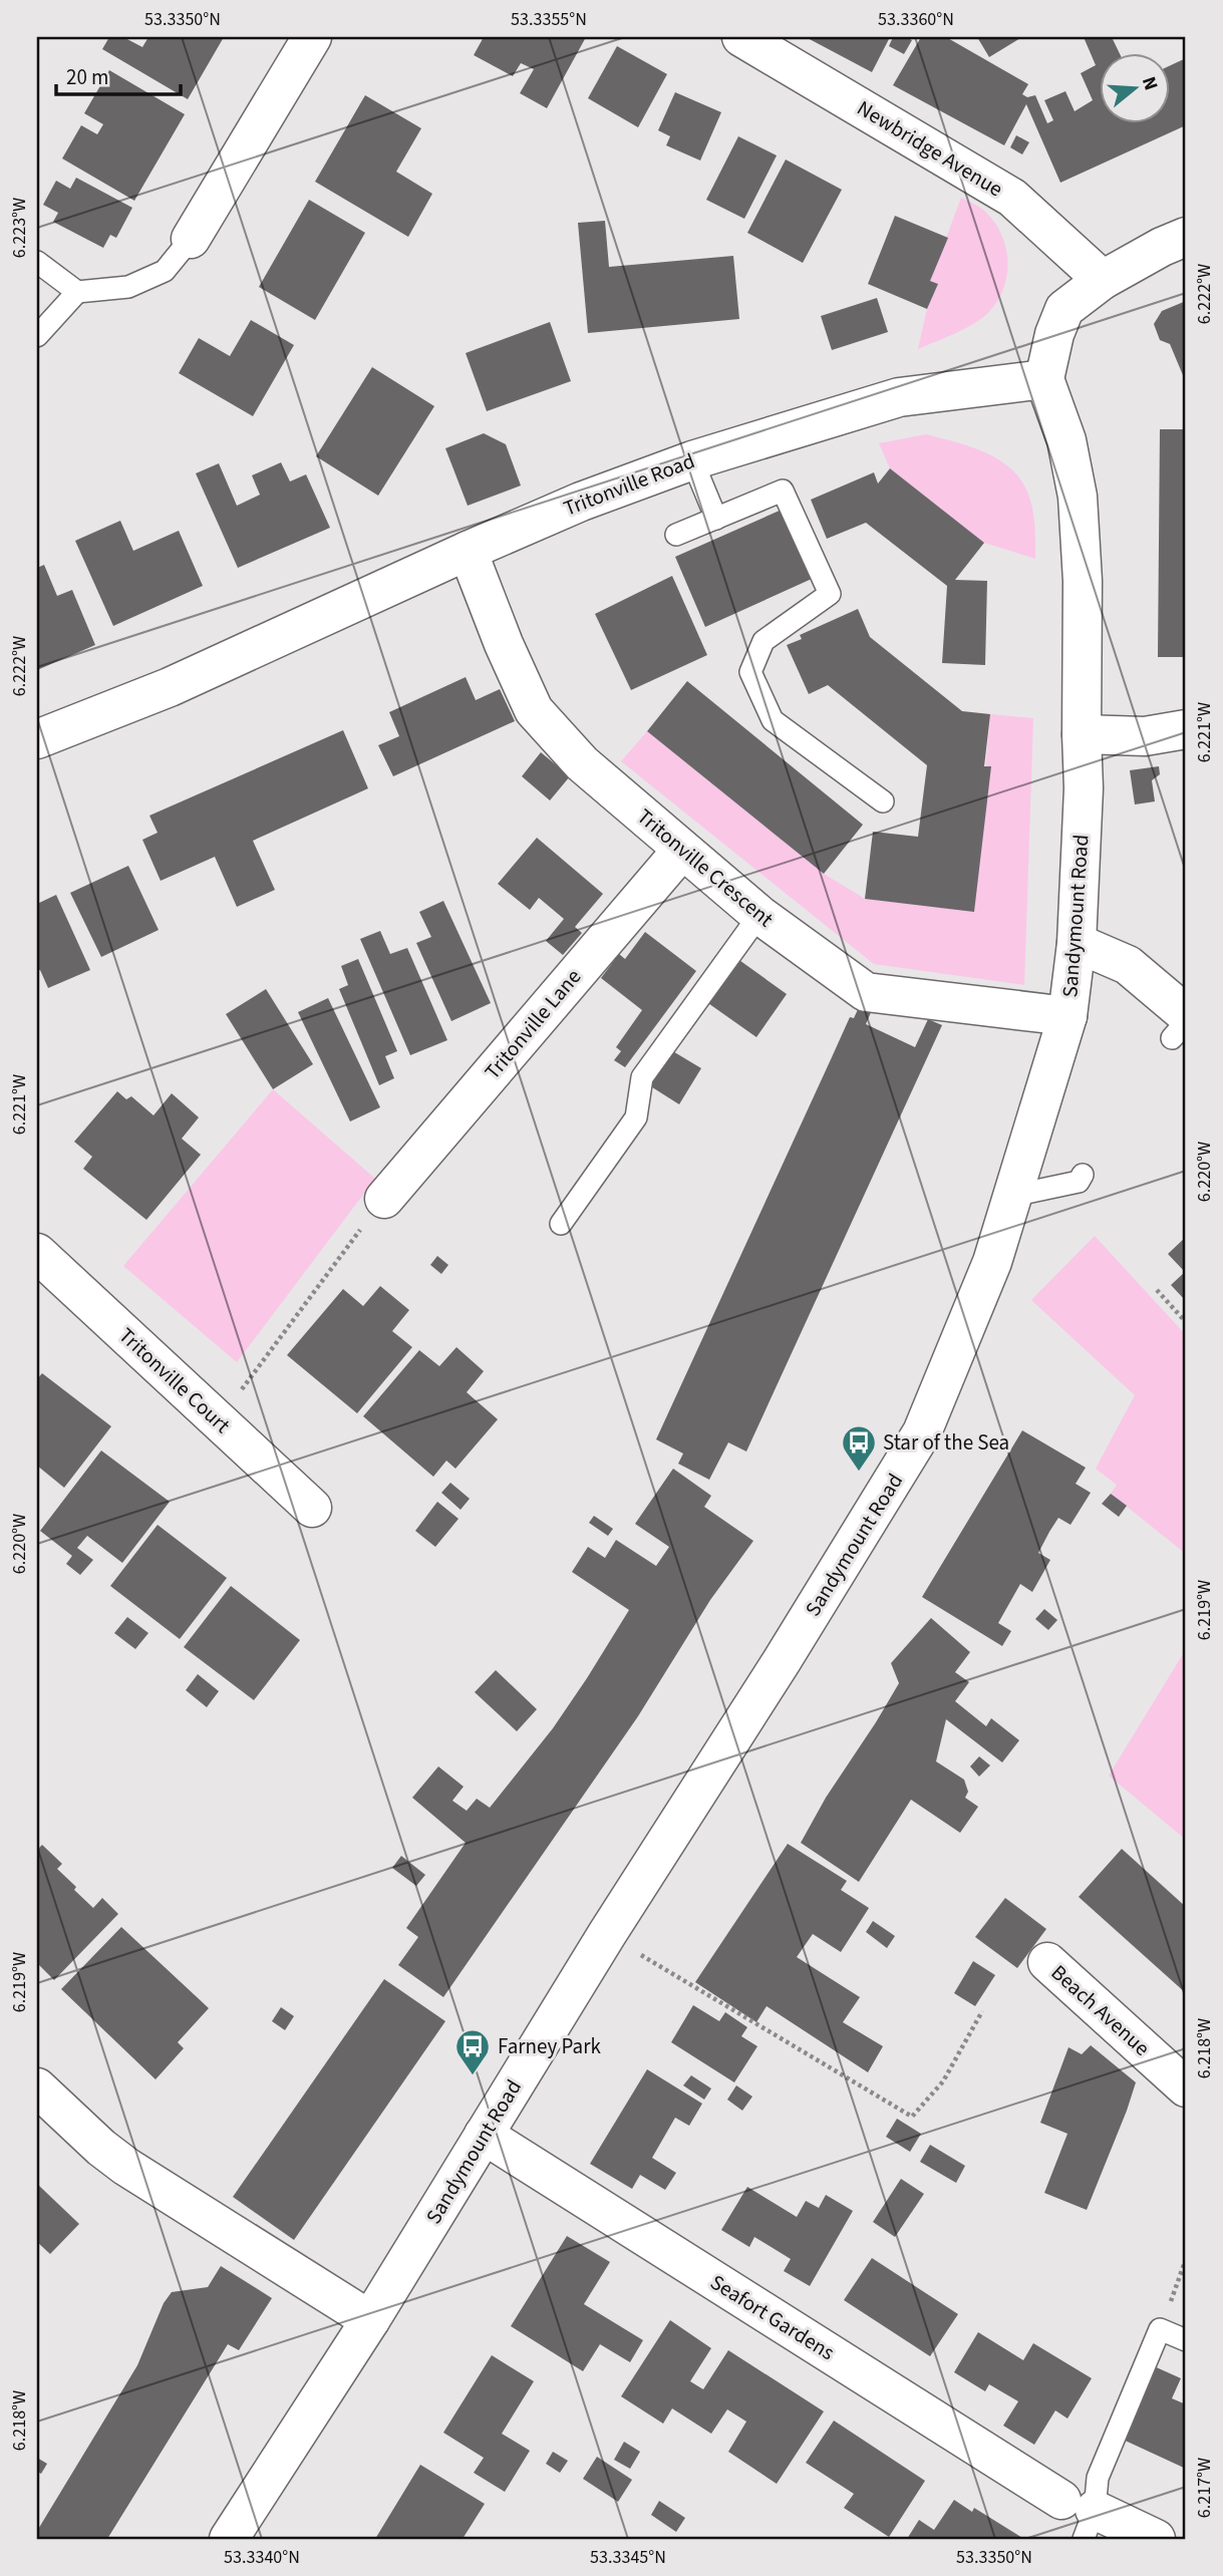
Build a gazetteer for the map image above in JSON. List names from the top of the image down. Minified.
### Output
{"streets":{"street":["Newbridge Avenue","Tritonville Road","Tritonville Crescent","Sandymount Road","Tritonville Lane","Tritonville Court","Beach Avenue","Seafort Gardens"]},"crossings":[["Tritonville Road","Tritonville Crescent"],["Tritonville Road","Sandymount Road"],["Tritonville Crescent","Sandymount Road"],["Tritonville Crescent","Tritonville Lane"],["Sandymount Road","Seafort Gardens"]],"places":{"bus stop":["Star of the Sea","Farney Park"]},"scale_bar":"20 m","north":"right","coordinates":["53.3350°N","53.3355°N","53.3360°N","6.223°W","6.222°W","6.221°W","6.220°W","6.219°W","6.218°W","6.217°W","53.3340°N","53.3345°N"]}
